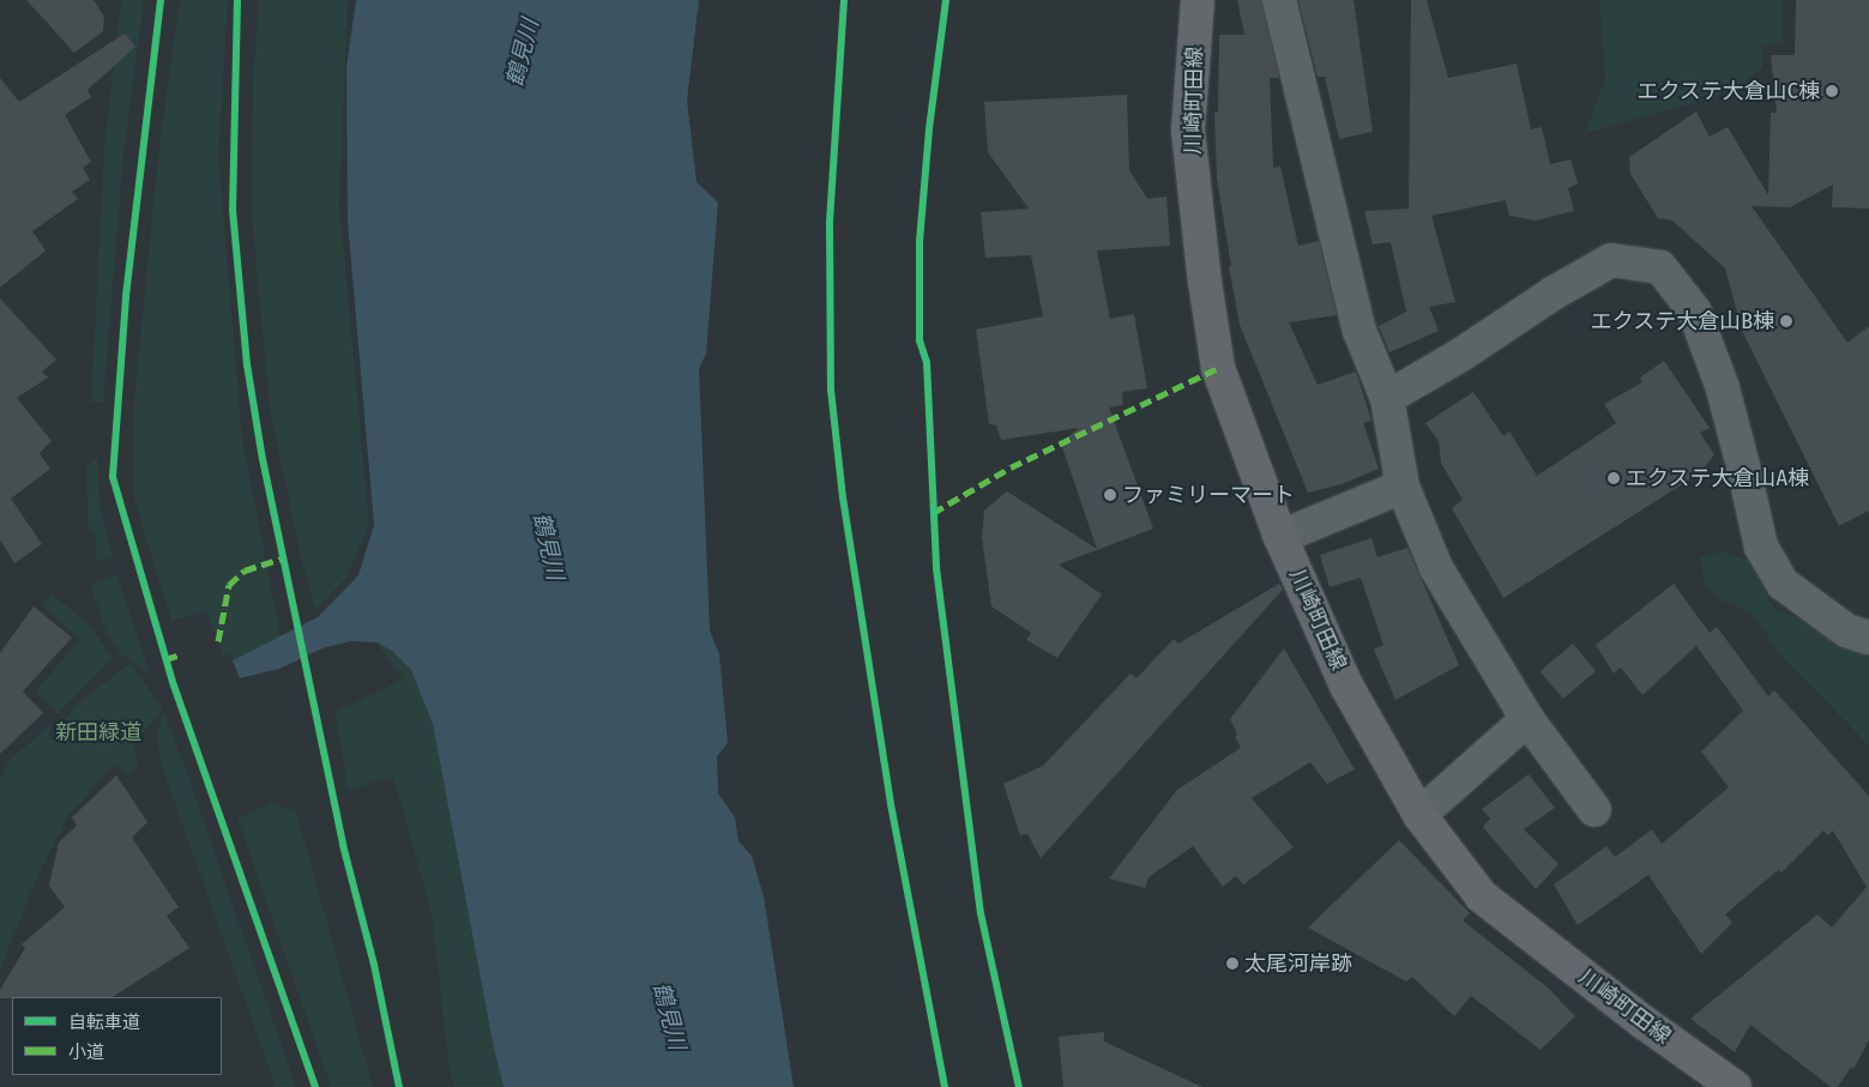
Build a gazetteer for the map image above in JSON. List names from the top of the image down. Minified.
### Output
{"streets":{"main road":["川崎町田線"]},"water":["鶴見川"],"parks":["新田緑道"],"places":["エクステ大倉山C棟","エクステ大倉山B棟","エクステ大倉山A棟","ファミリーマート","太尾河岸跡"],"legend":["自転車道","小道"]}
